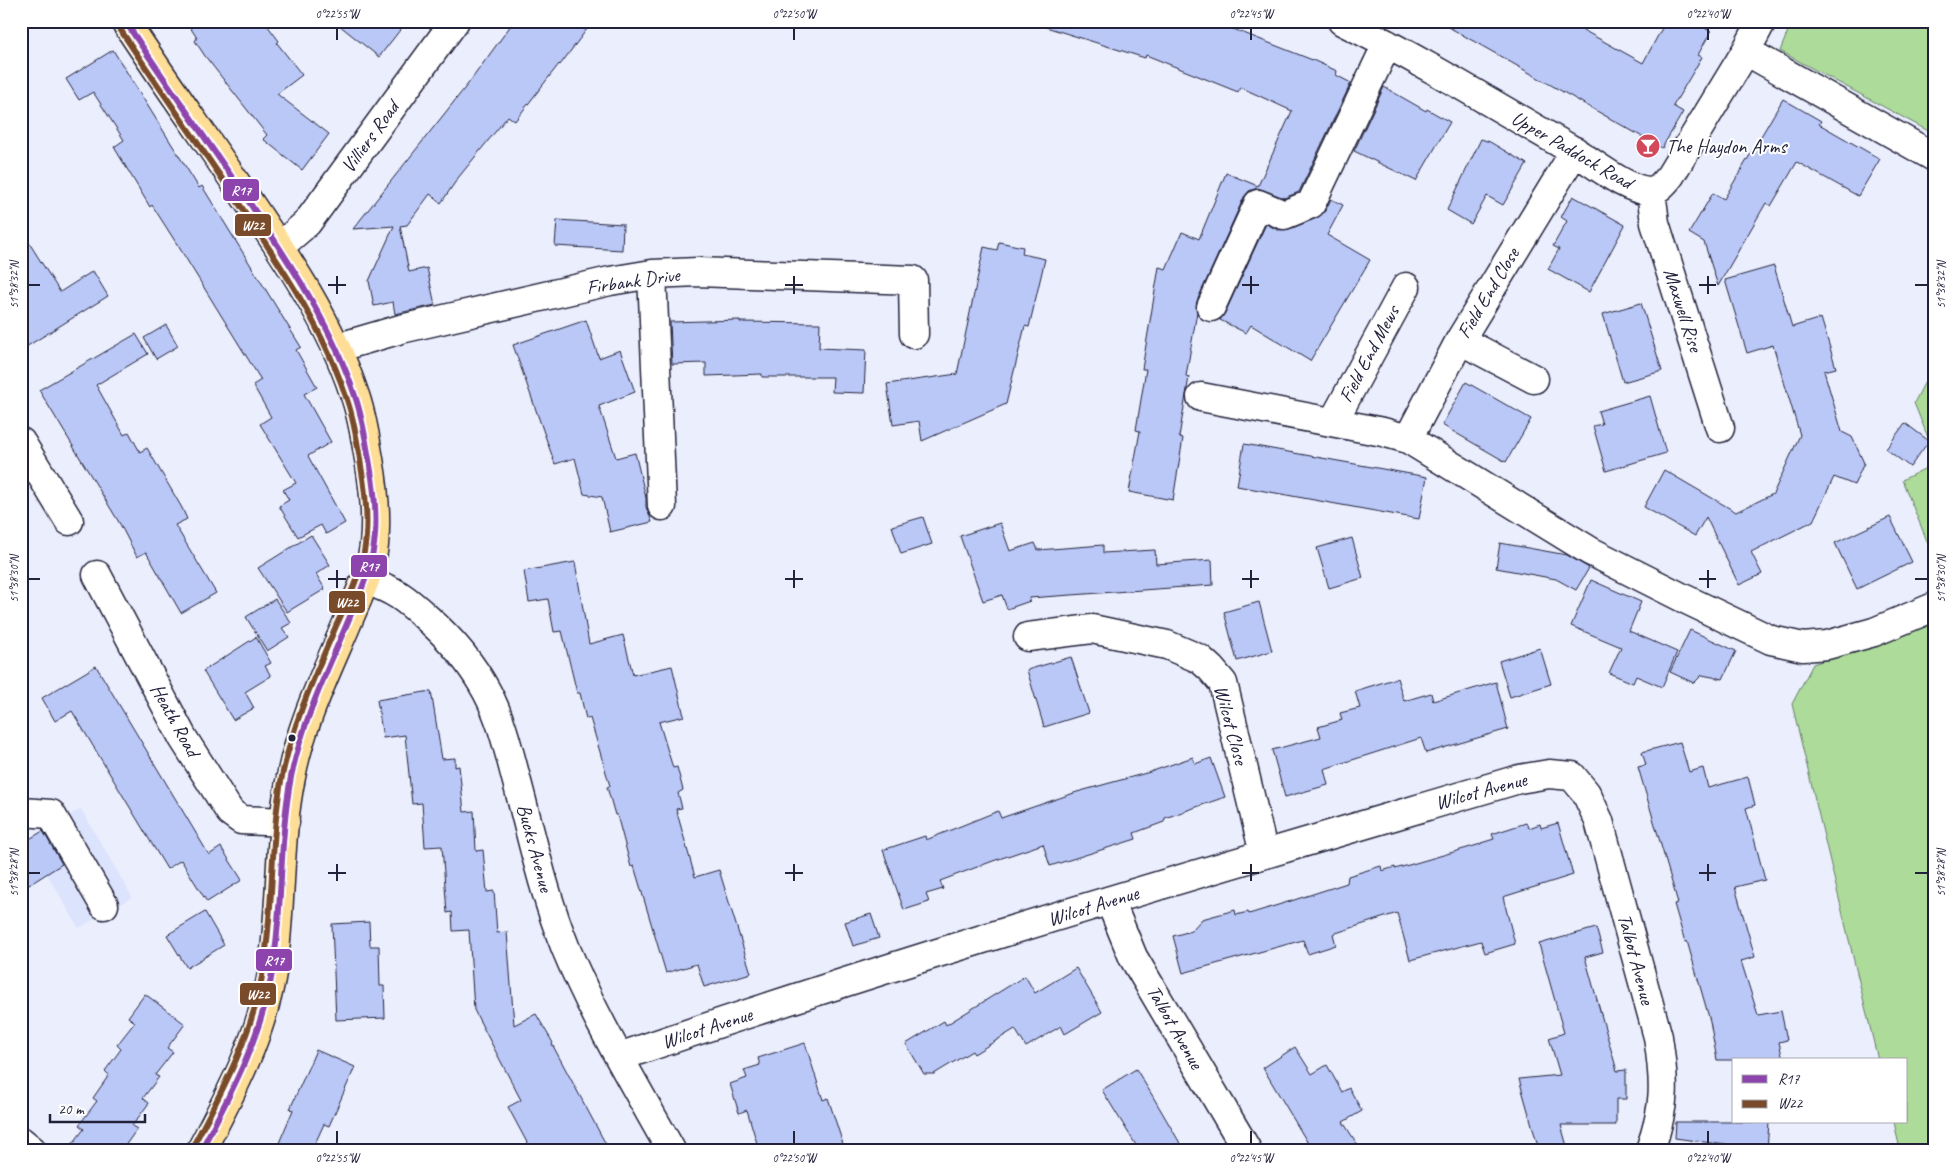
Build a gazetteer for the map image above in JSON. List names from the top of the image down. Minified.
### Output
{"streets":{"street":["Villiers Road","Upper Paddock Road","Firbank Drive","Field End Close","Maxwell Rise","Field End Mews","Heath Road","Wilcot Close","Wilcot Avenue","Bucks Avenue","Talbot Avenue"]},"crossings":[["Upper Paddock Road","Field End Close"],["Upper Paddock Road","Maxwell Rise"],["Wilcot Close","Wilcot Avenue"],["Wilcot Avenue","Bucks Avenue"],["Wilcot Avenue","Talbot Avenue"]],"places":{"bar":["The Haydon Arms"]},"lines":["transit line R17","transit line W22"],"legend":["R17","W22"],"scale_bar":"20 m","coordinates":["0°22'55\"W","0°22'50\"W","0°22'45\"W","0°22'40\"W","51°38'32\"N","51°38'30\"N","51°38'28\"N"]}
